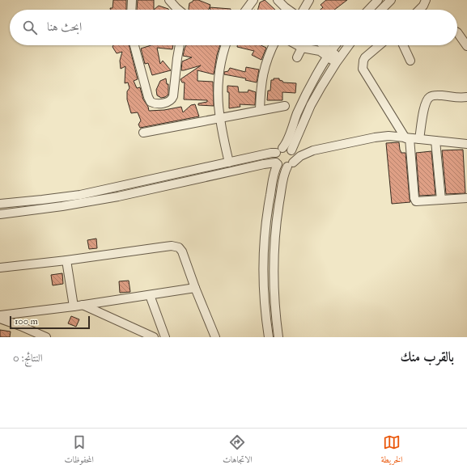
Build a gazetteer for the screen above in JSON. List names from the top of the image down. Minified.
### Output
{"scale_bar":"100 m","page":{"search":"ابحث هنا","scale":"100 m","heading":["بالقرب منك","النتائج: 0"],"nav":["الخريطة","الاتجاهات","المحفوظات"]}}
